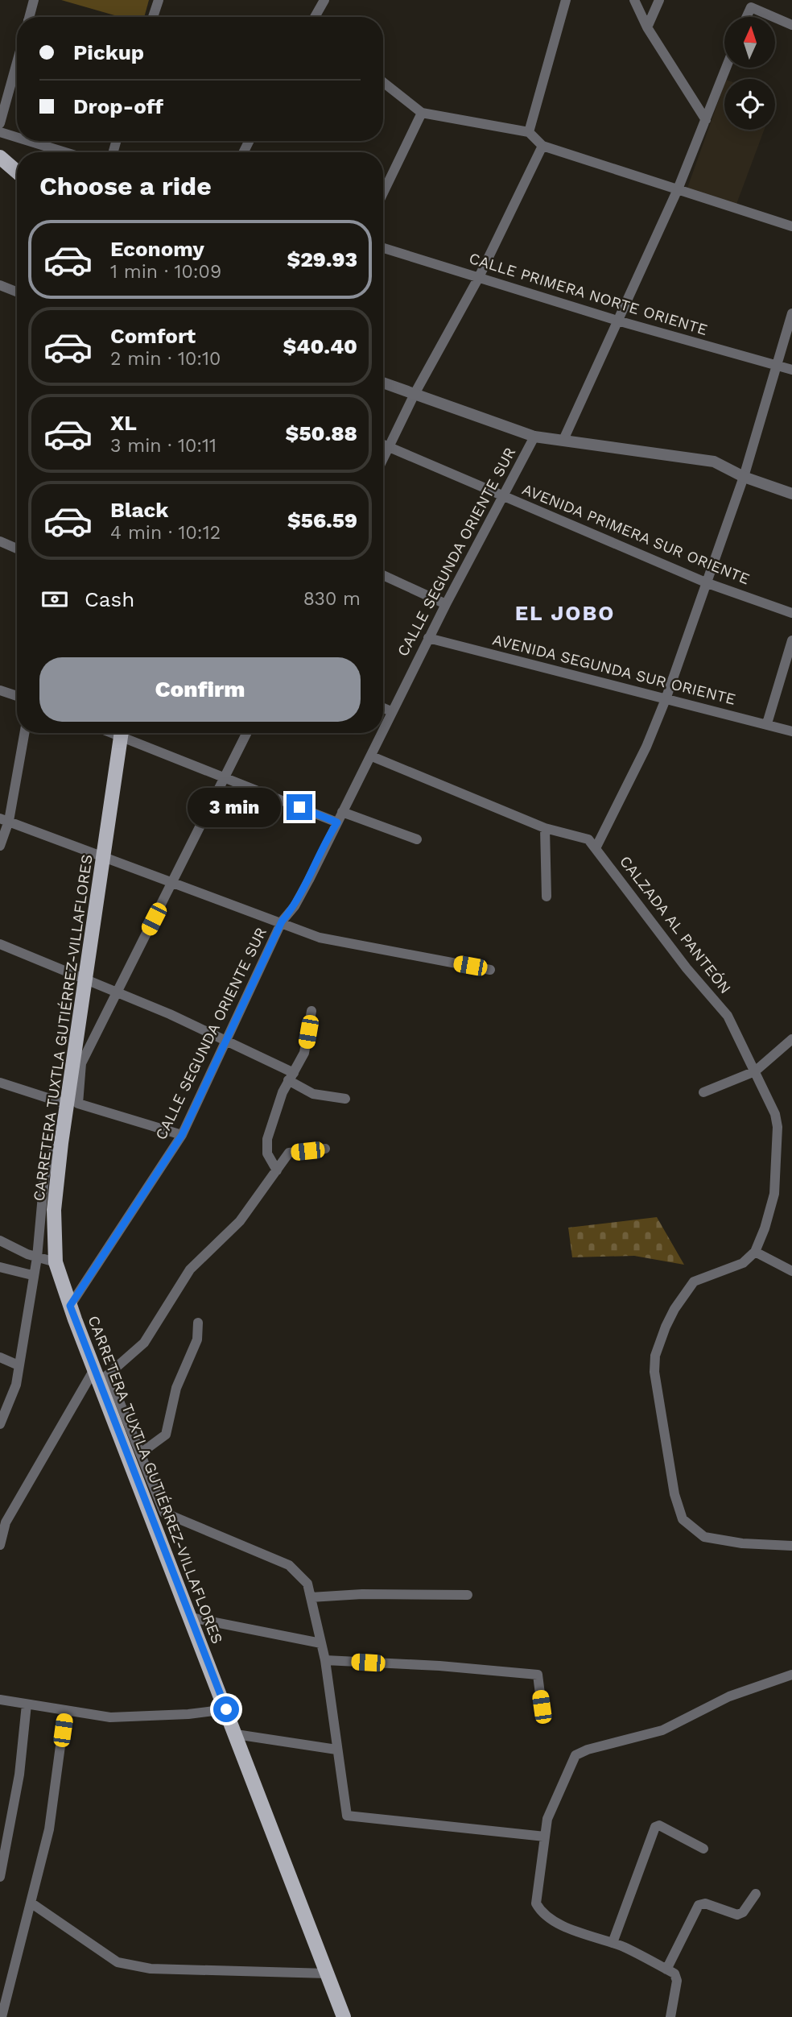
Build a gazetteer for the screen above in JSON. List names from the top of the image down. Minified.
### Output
{"streets":{"main road":["CARRETERA TUXTLA GUTIÉRREZ-VILLAFLORES"],"street":["CALLE PRIMERA NORTE ORIENTE","AVENIDA PRIMERA SUR ORIENTE","CALLE SEGUNDA ORIENTE SUR","AVENIDA SEGUNDA SUR ORIENTE","CALZADA AL PANTEÓN"]},"crossings":[["AVENIDA PRIMERA SUR ORIENTE","CALLE SEGUNDA ORIENTE SUR"],["CALLE SEGUNDA ORIENTE SUR","AVENIDA SEGUNDA SUR ORIENTE"],["CALLE SEGUNDA ORIENTE SUR","CALZADA AL PANTEÓN"],["CALLE SEGUNDA ORIENTE SUR","CARRETERA TUXTLA GUTIÉRREZ-VILLAFLORES"]],"districts":["EL JOBO"],"north":"top","page":{"banner":["Pickup","Drop-off"],"heading":"Choose a ride","list":[{"name":"Economy","note":"1 min · 10:09","value":"$29.93"},{"name":"Comfort","note":"2 min · 10:10","value":"$40.40"},{"name":"XL","note":"3 min · 10:11","value":"$50.88"},{"name":"Black","note":"4 min · 10:12","value":"$56.59"}],"pay":["Cash","830 m"],"buttons":"Confirm","bubble":"3 min"}}
